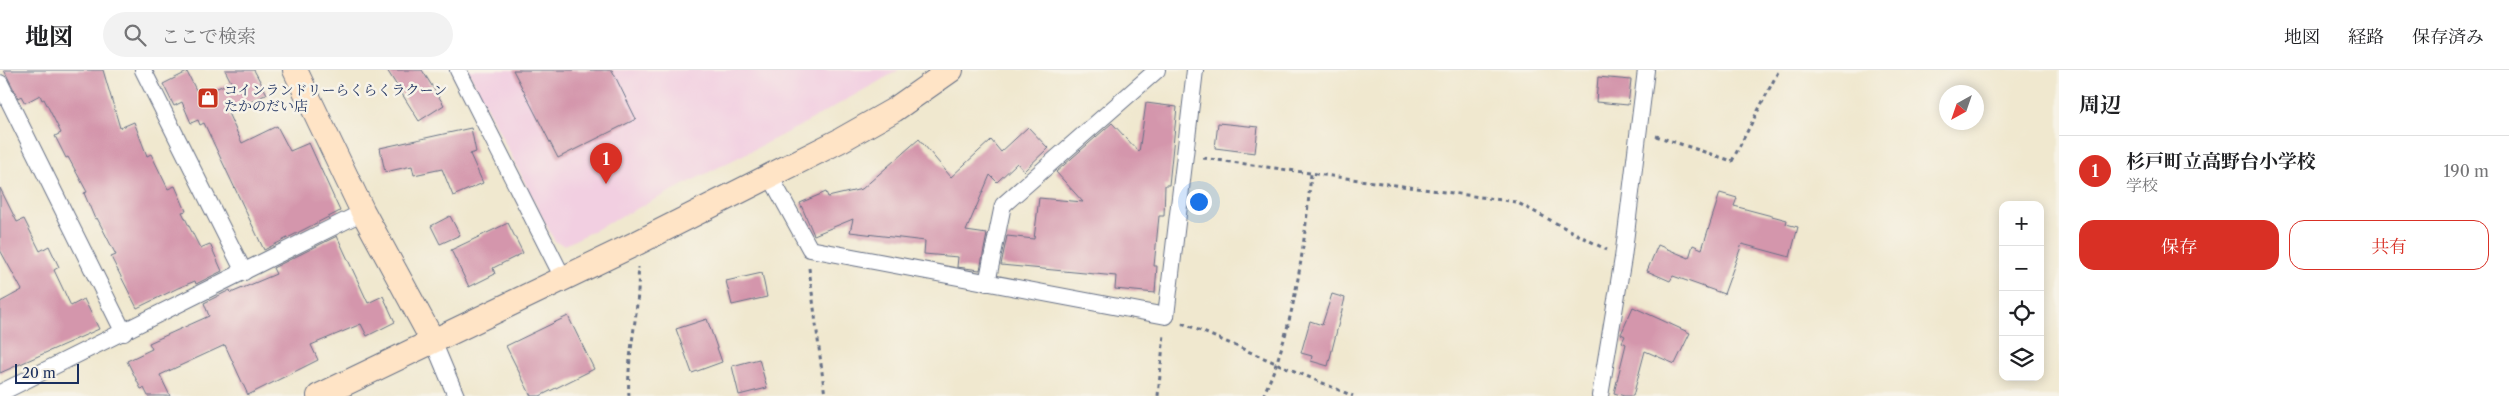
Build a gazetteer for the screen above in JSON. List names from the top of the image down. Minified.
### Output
{"places":{"shop":["コインランドリーらくらくラクーン たかのだい店"]},"scale_bar":"20 m","north":"bottom left","page":{"header":"地図","search":"ここで検索","nav":["地図","経路","保存済み"],"heading":"周辺","list":[{"mark":"1","name":"杉戸町立高野台小学校","note":"学校","value":"190 m"}],"pins":"1","map_buttons":["+","−"],"buttons":["保存","共有"],"scale":"20 m"}}
